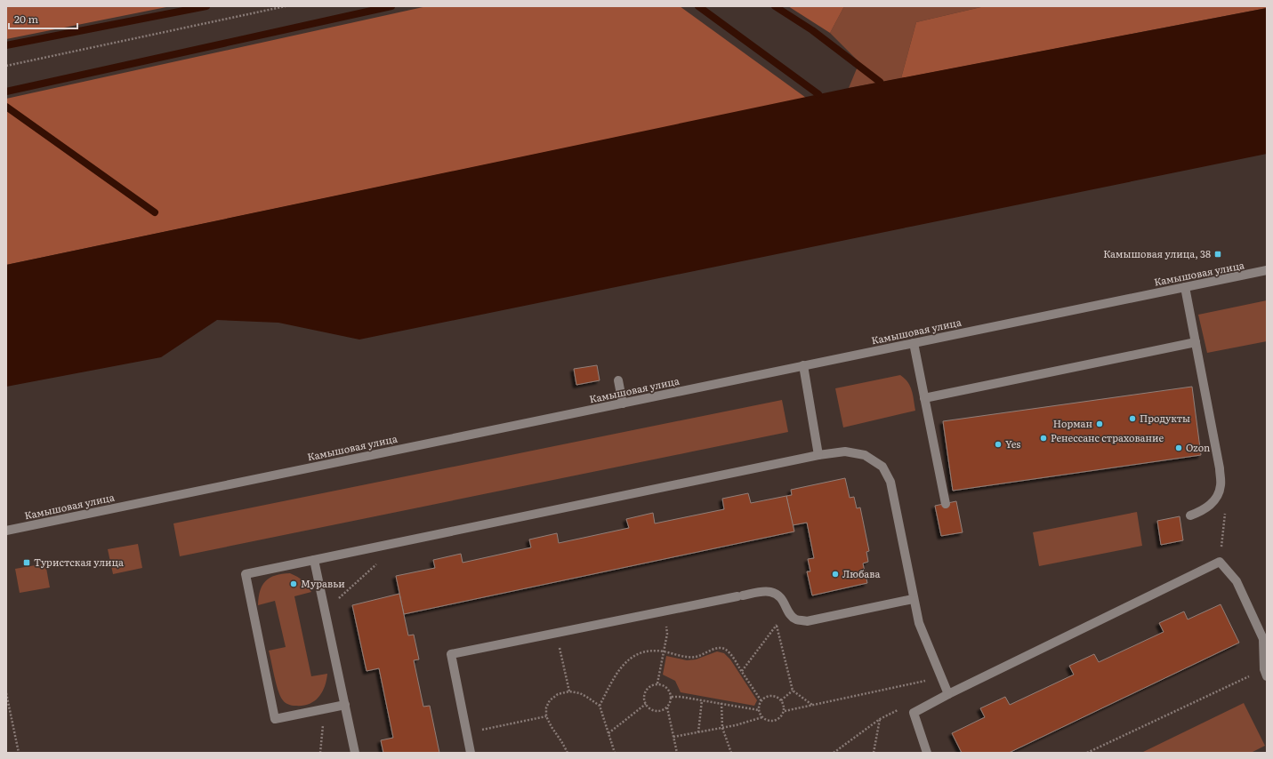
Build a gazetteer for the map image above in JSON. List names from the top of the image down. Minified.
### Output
{"streets":{"street":["Камышовая улица"]},"places":{"transit":["Камышовая улица, 38","Туристская улица"],"other":["Продукты","Норман","Ренессанс страхование","Yes","Ozon","Любава","Муравьи"]},"scale_bar":"20 m"}
